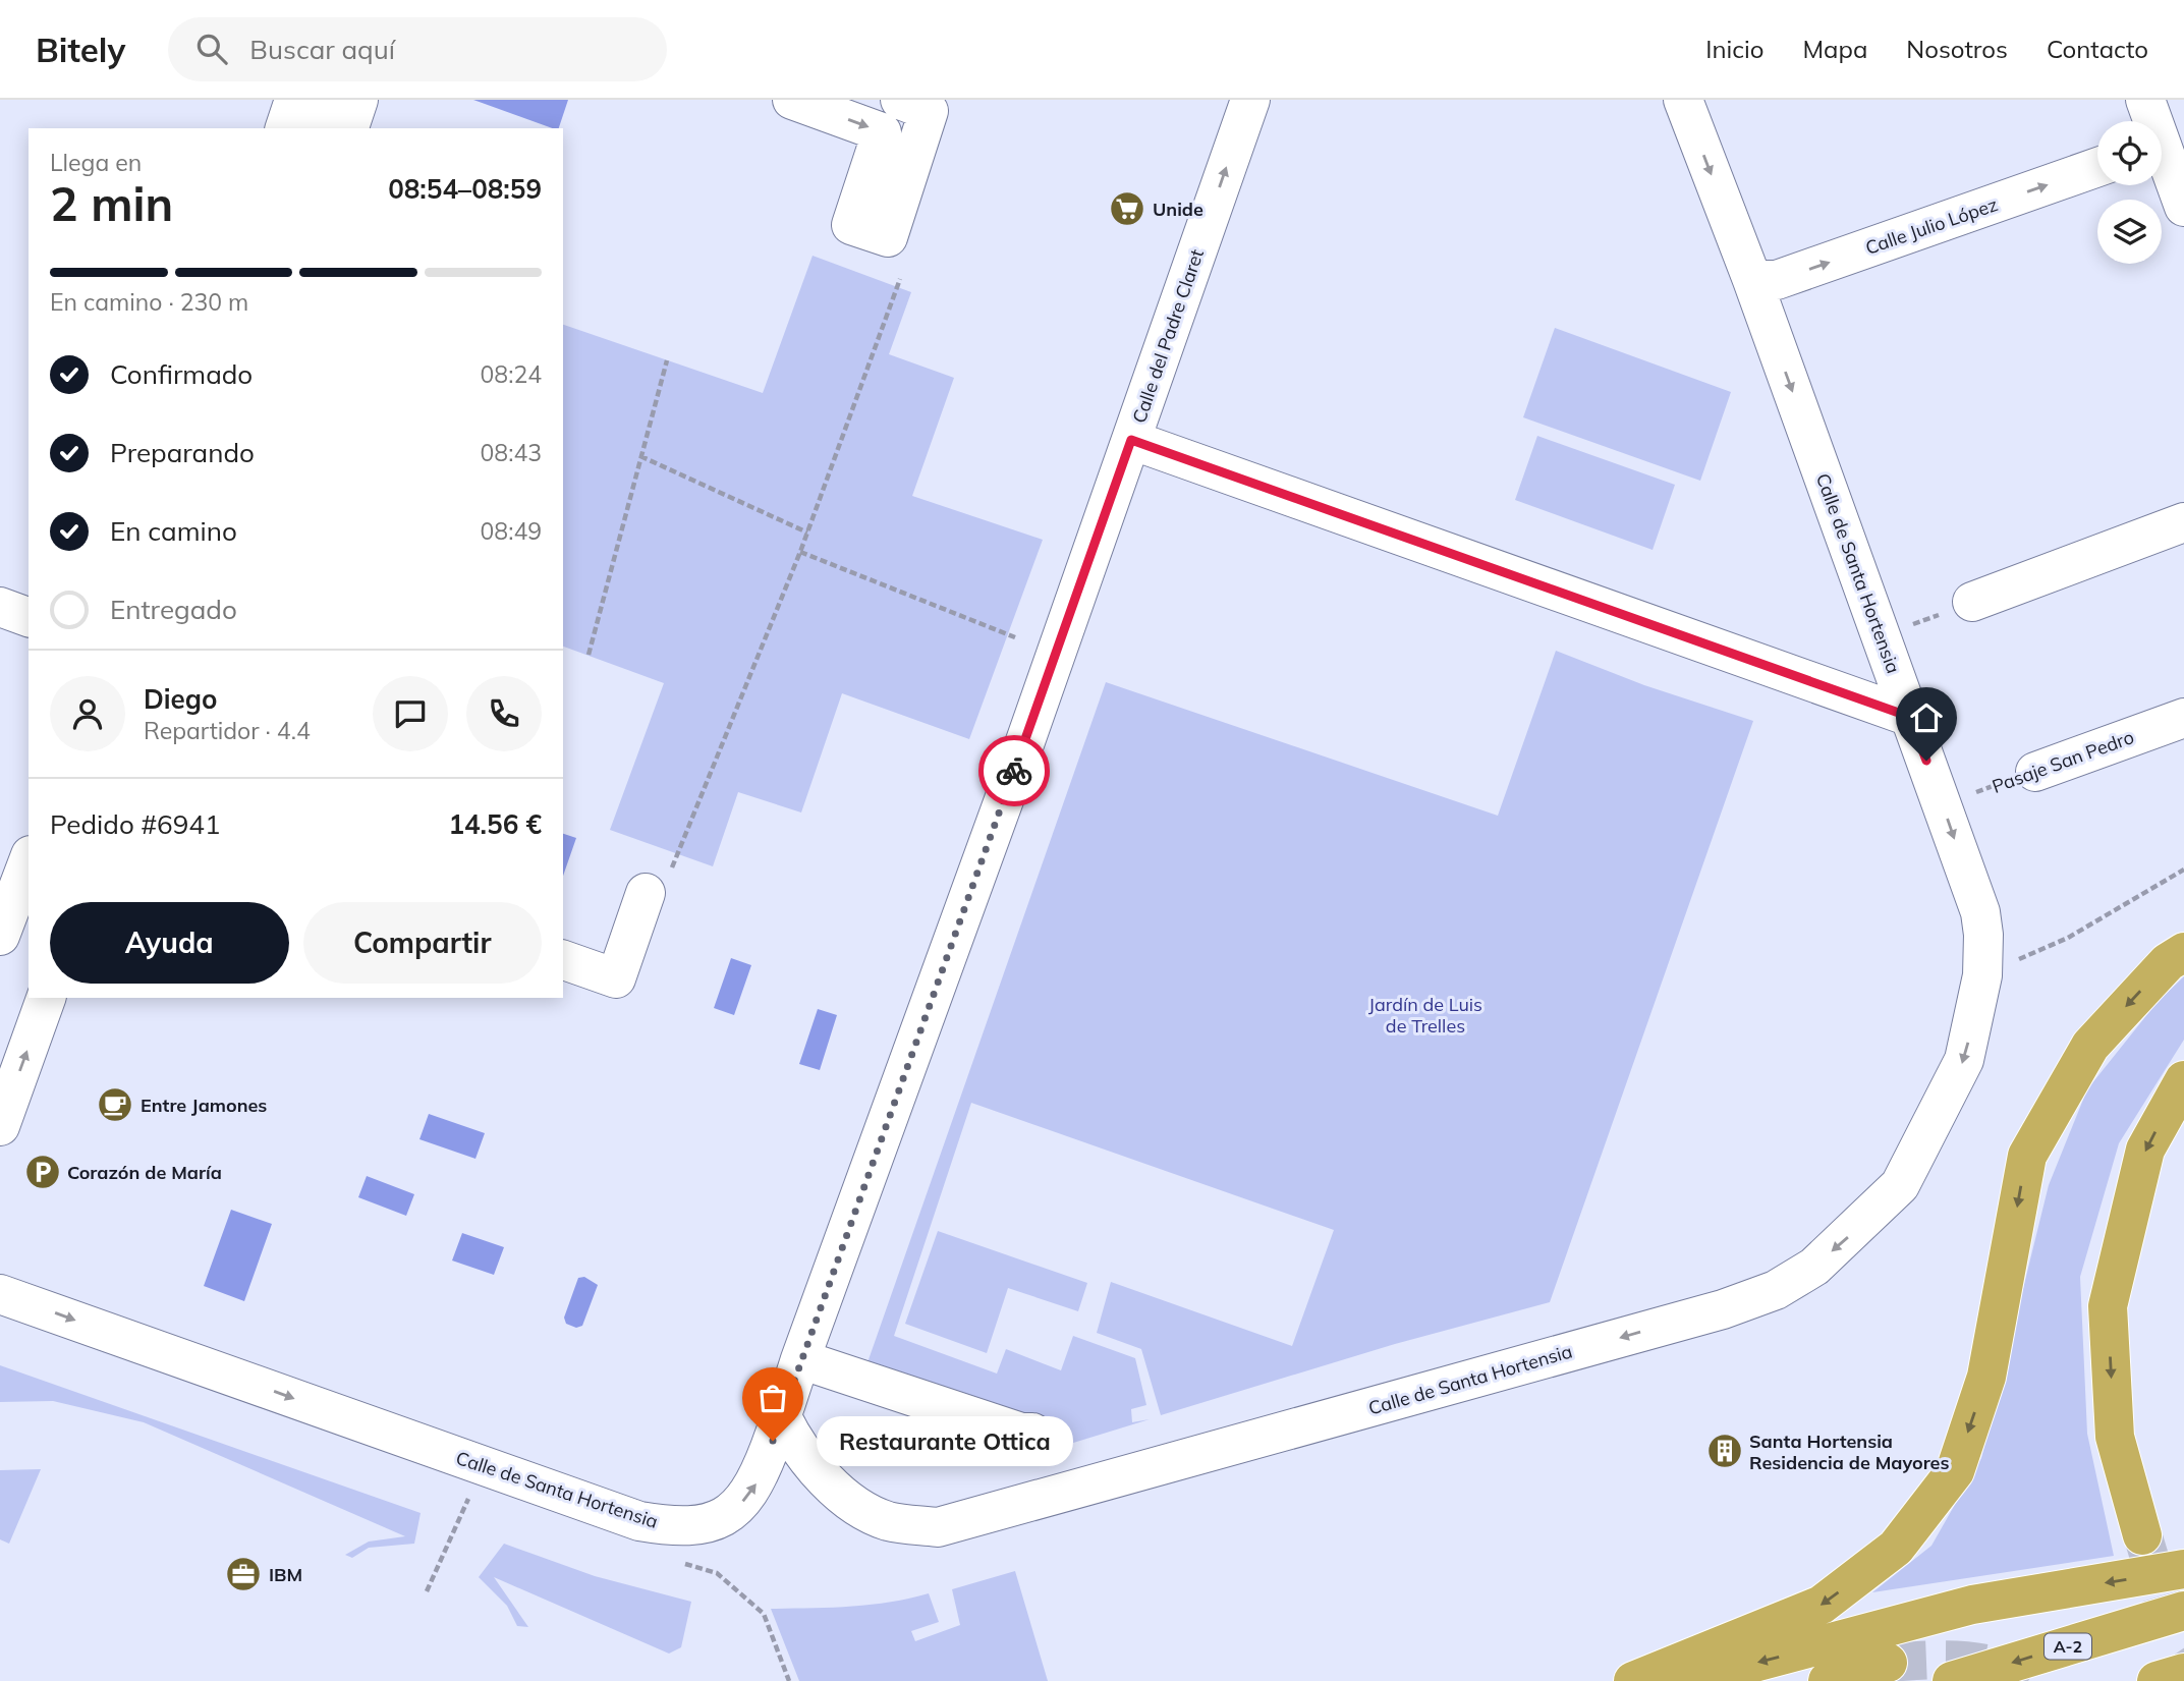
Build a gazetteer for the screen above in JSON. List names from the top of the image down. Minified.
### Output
{"streets":{"highway":["A-2"],"street":["Calle Julio López","Calle del Padre Claret","Calle de Santa Hortensia","Pasaje San Pedro"]},"crossings":[["Calle Julio López","Calle de Santa Hortensia"],["Calle del Padre Claret","Calle de Santa Hortensia"],["Calle de Santa Hortensia","Pasaje San Pedro"]],"one_way":["Calle Julio López"],"parks":["Jardín de Luis de Trelles"],"places":{"supermarket":["Unide"],"cafe":["Entre Jamones"],"parking":["Corazón de María"],"other":["Restaurante Ottica"],"building":["Santa Hortensia Residencia de Mayores"],"office":["IBM"]},"page":{"header":"Bitely","search":"Buscar aquí","nav":["Inicio","Mapa","Nosotros","Contacto"],"heading":["2 min","Llega en","08:54–08:59"],"panel":["Diego","Repartidor · 4.4","Pedido #6941","14.56 €"],"bar":"En camino · 230 m","list":[["Confirmado","08:24"],["Preparando","08:43"],["En camino","08:49"],"Entregado"],"buttons":["Ayuda","Compartir"],"bubble":"Restaurante Ottica"}}
